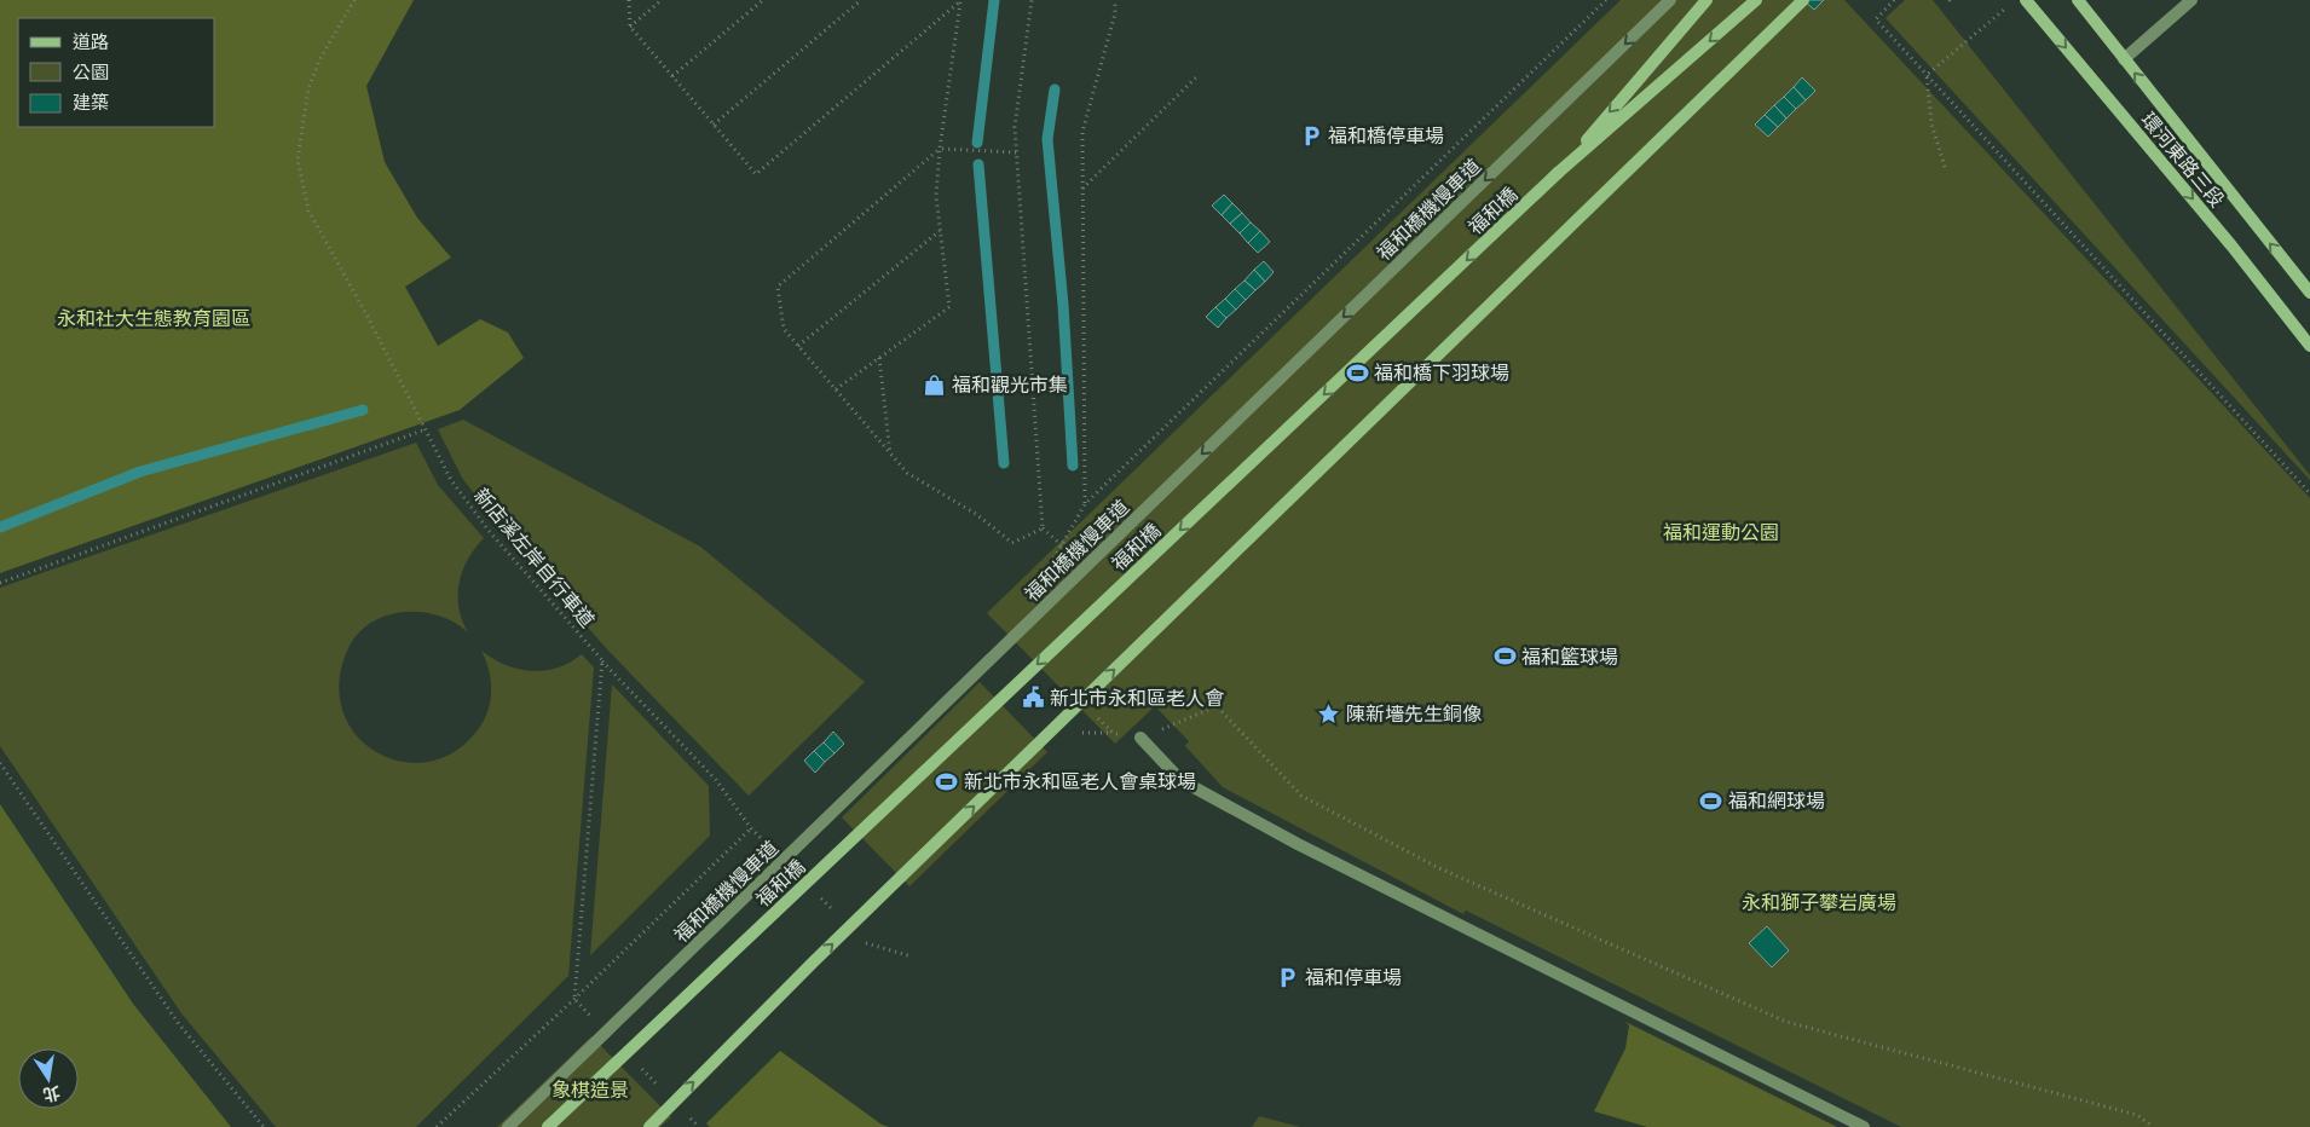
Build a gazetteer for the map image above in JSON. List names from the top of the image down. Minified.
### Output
{"streets":{"main road":["環河東路三段","福和橋"],"lane":["福和橋機慢車道"],"path":["新店溪左岸自行車道"]},"one_way":["福和橋機慢車道"],"parks":["永和社大生態教育園區","福和運動公園","永和獅子攀岩廣場","象棋造景"],"places":{"parking":["福和橋停車場","福和停車場"],"sports":["福和橋下羽球場","福和籃球場","新北市永和區老人會桌球場","福和網球場"],"shop":["福和觀光市集"],"public building":["新北市永和區老人會"],"place":["陳新墻先生銅像"]},"legend":["道路","公園","建築"],"north":"bottom"}
